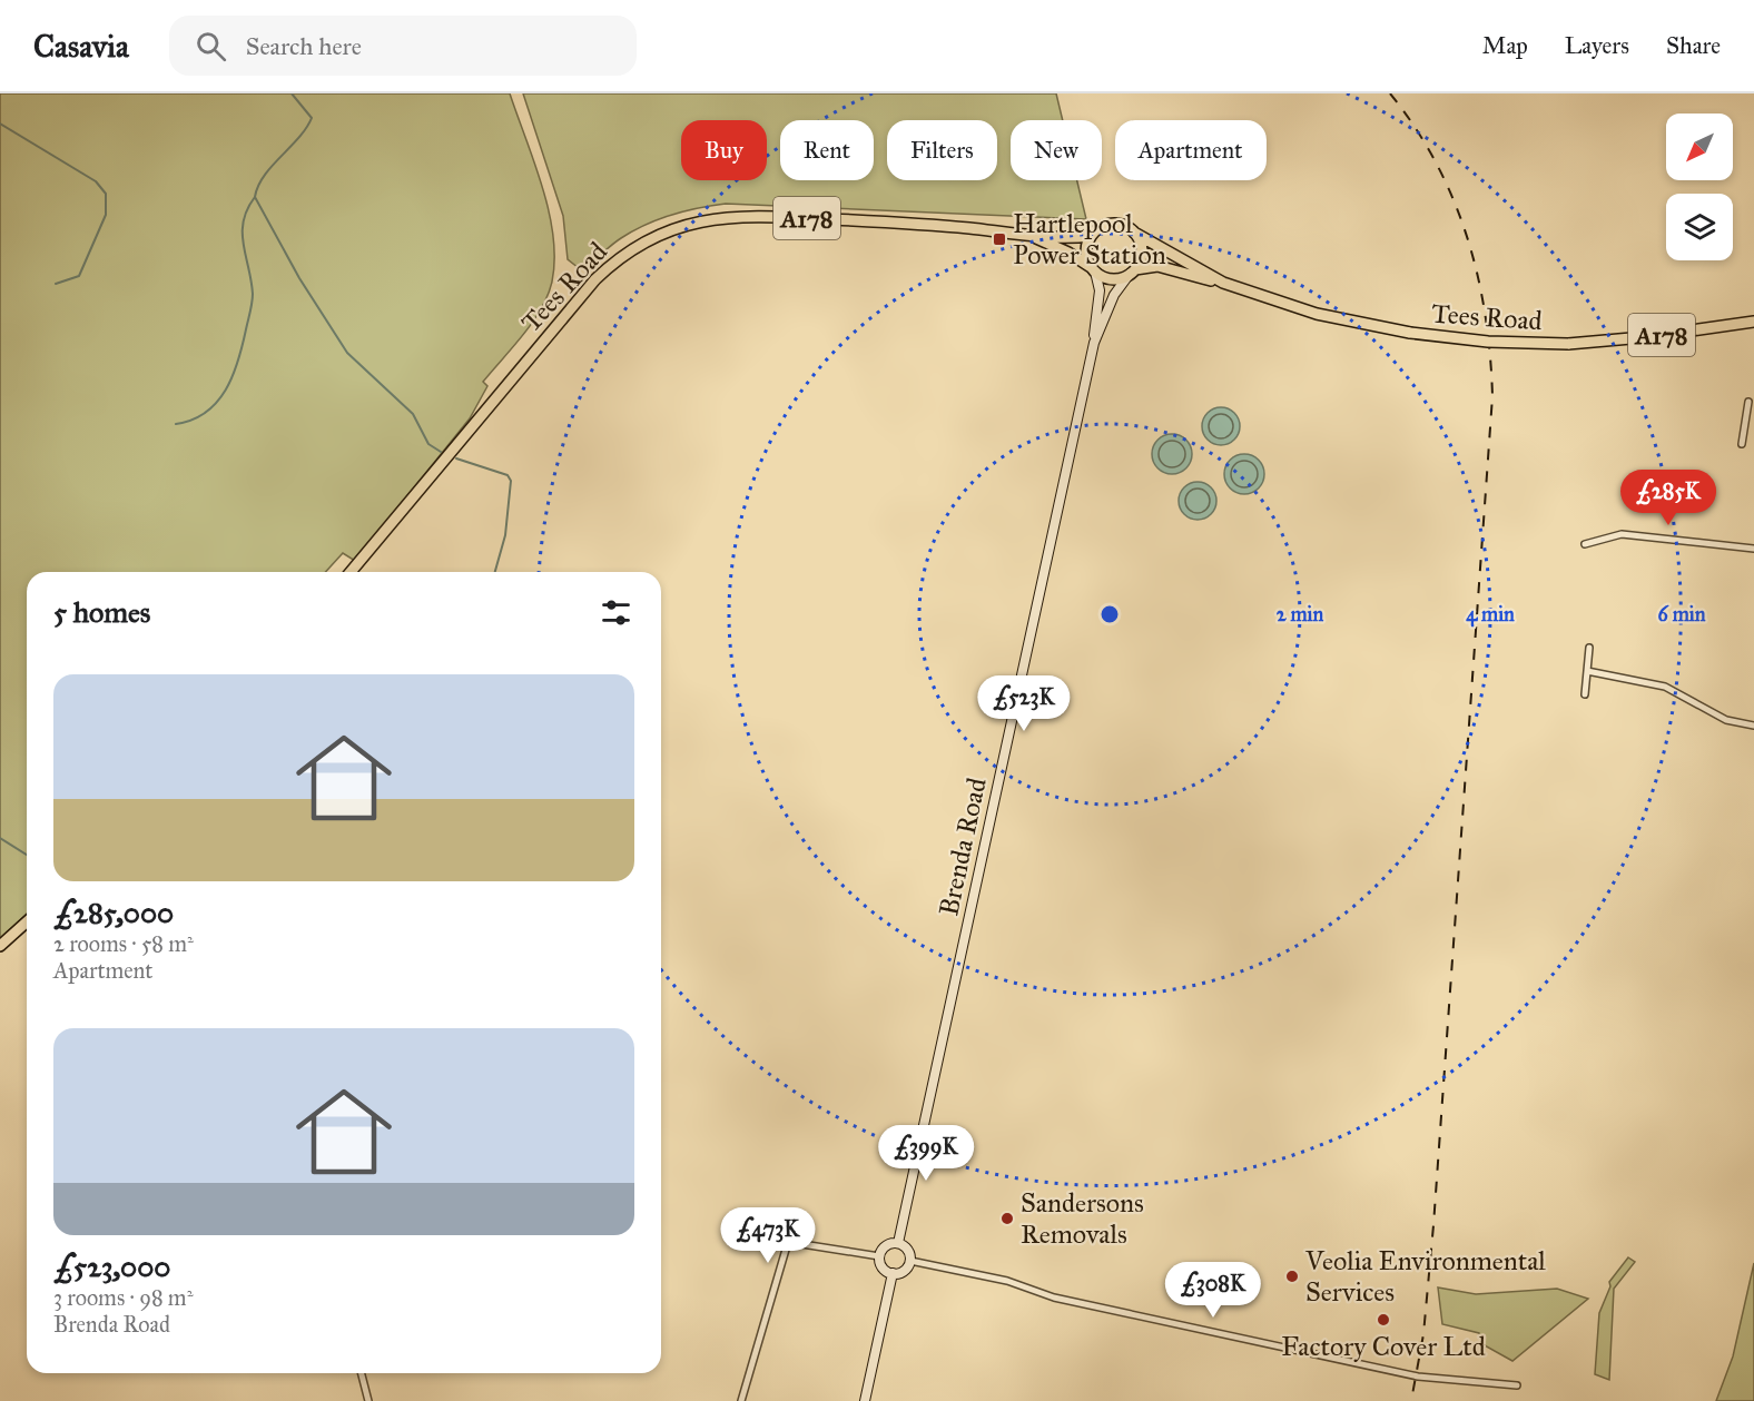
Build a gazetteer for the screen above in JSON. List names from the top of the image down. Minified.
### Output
{"streets":{"main road":["A178","Tees Road","Brenda Road"]},"crossings":[["A178","Tees Road"],["A178","Brenda Road"],["Tees Road","Brenda Road"]],"places":{"transit":["Hartlepool Power Station"],"other":["Sandersons Removals","Veolia Environmental Services","Factory Cover Ltd"]},"north":"bottom left","page":{"header":"Casavia","search":"Search here","nav":["Map","Layers","Share"],"chip":["Buy","Rent","Filters","New","Apartment"],"price":["£285K","£523K","£399K","£473K","£308K"],"heading":"5 homes","list":[{"name":"£285,000","note":"2 rooms · 58 m² · Apartment"},{"name":"£523,000","note":"3 rooms · 98 m² · Brenda Road"}]},"rings":["2 min","4 min","6 min"]}
